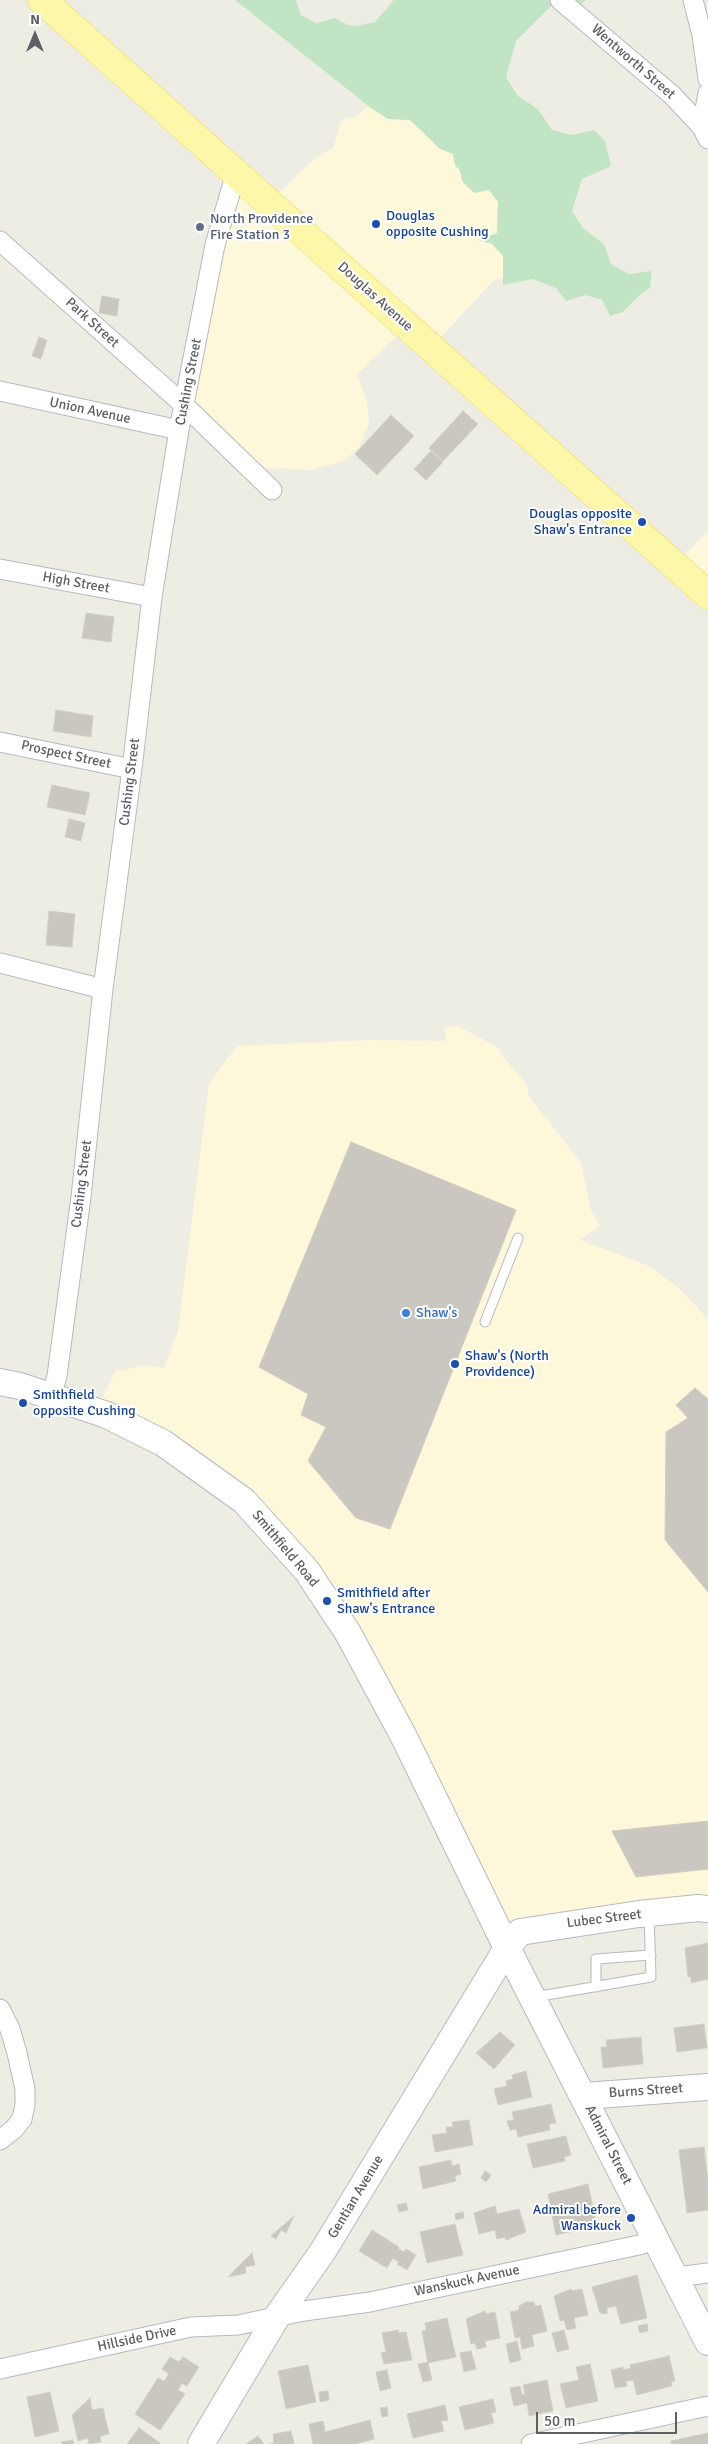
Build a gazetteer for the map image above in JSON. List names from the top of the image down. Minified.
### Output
{"streets":{"main road":["Douglas Avenue","Smithfield Road","Lubec Street","Burns Street","Admiral Street","Gentian Avenue"],"street":["Wentworth Street","Park Street","Cushing Street","Union Avenue","High Street","Prospect Street","Wanskuck Avenue","Hillside Drive"]},"crossings":[["Douglas Avenue","Cushing Street"],["Park Street","Cushing Street"],["Cushing Street","Union Avenue"],["Cushing Street","High Street"],["Cushing Street","Prospect Street"],["Cushing Street","Smithfield Road"],["Smithfield Road","Lubec Street"],["Smithfield Road","Admiral Street"],["Smithfield Road","Gentian Avenue"],["Lubec Street","Admiral Street"],["Lubec Street","Gentian Avenue"],["Burns Street","Admiral Street"],["Admiral Street","Gentian Avenue"],["Admiral Street","Wanskuck Avenue"],["Gentian Avenue","Wanskuck Avenue"],["Gentian Avenue","Hillside Drive"],["Wanskuck Avenue","Hillside Drive"]],"places":["Douglas opposite Cushing","North Providence Fire Station 3","Douglas opposite Shaw's Entrance","Shaw's","Shaw's (North Providence)","Smithfield opposite Cushing","Smithfield after Shaw's Entrance","Admiral before Wanskuck"],"scale_bar":"50 m","north":"top"}
